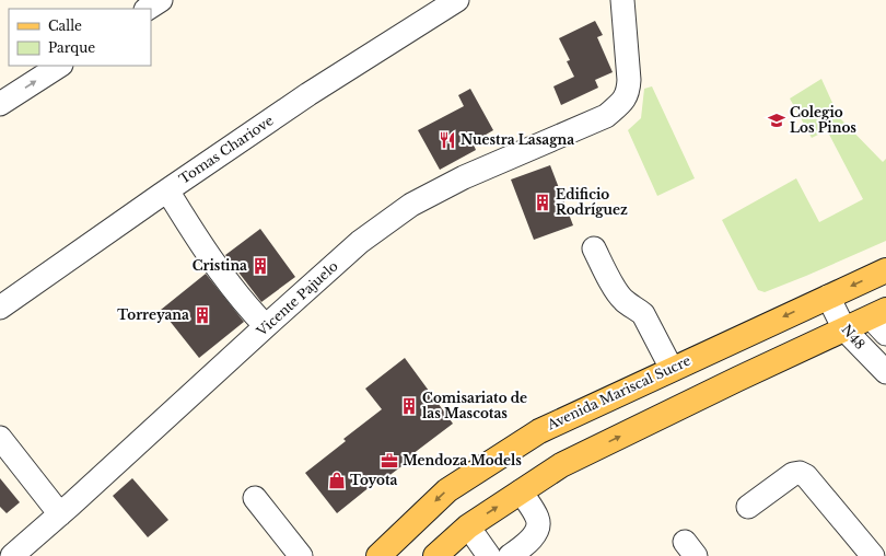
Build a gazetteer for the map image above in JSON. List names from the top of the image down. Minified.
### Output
{"streets":{"main road":["Avenida Mariscal Sucre"],"street":["Tomas Chariove","Vicente Pajuelo","N48"]},"crossings":[["N48","Avenida Mariscal Sucre"]],"places":{"school or university":["Colegio Los Pinos"],"restaurant":["Nuestra Lasagna"],"building":["Edificio Rodríguez","Cristina","Torreyana","Comisariato de las Mascotas"],"office":["Mendoza Models"],"shop":["Toyota"]},"legend":["Calle","Parque"]}
